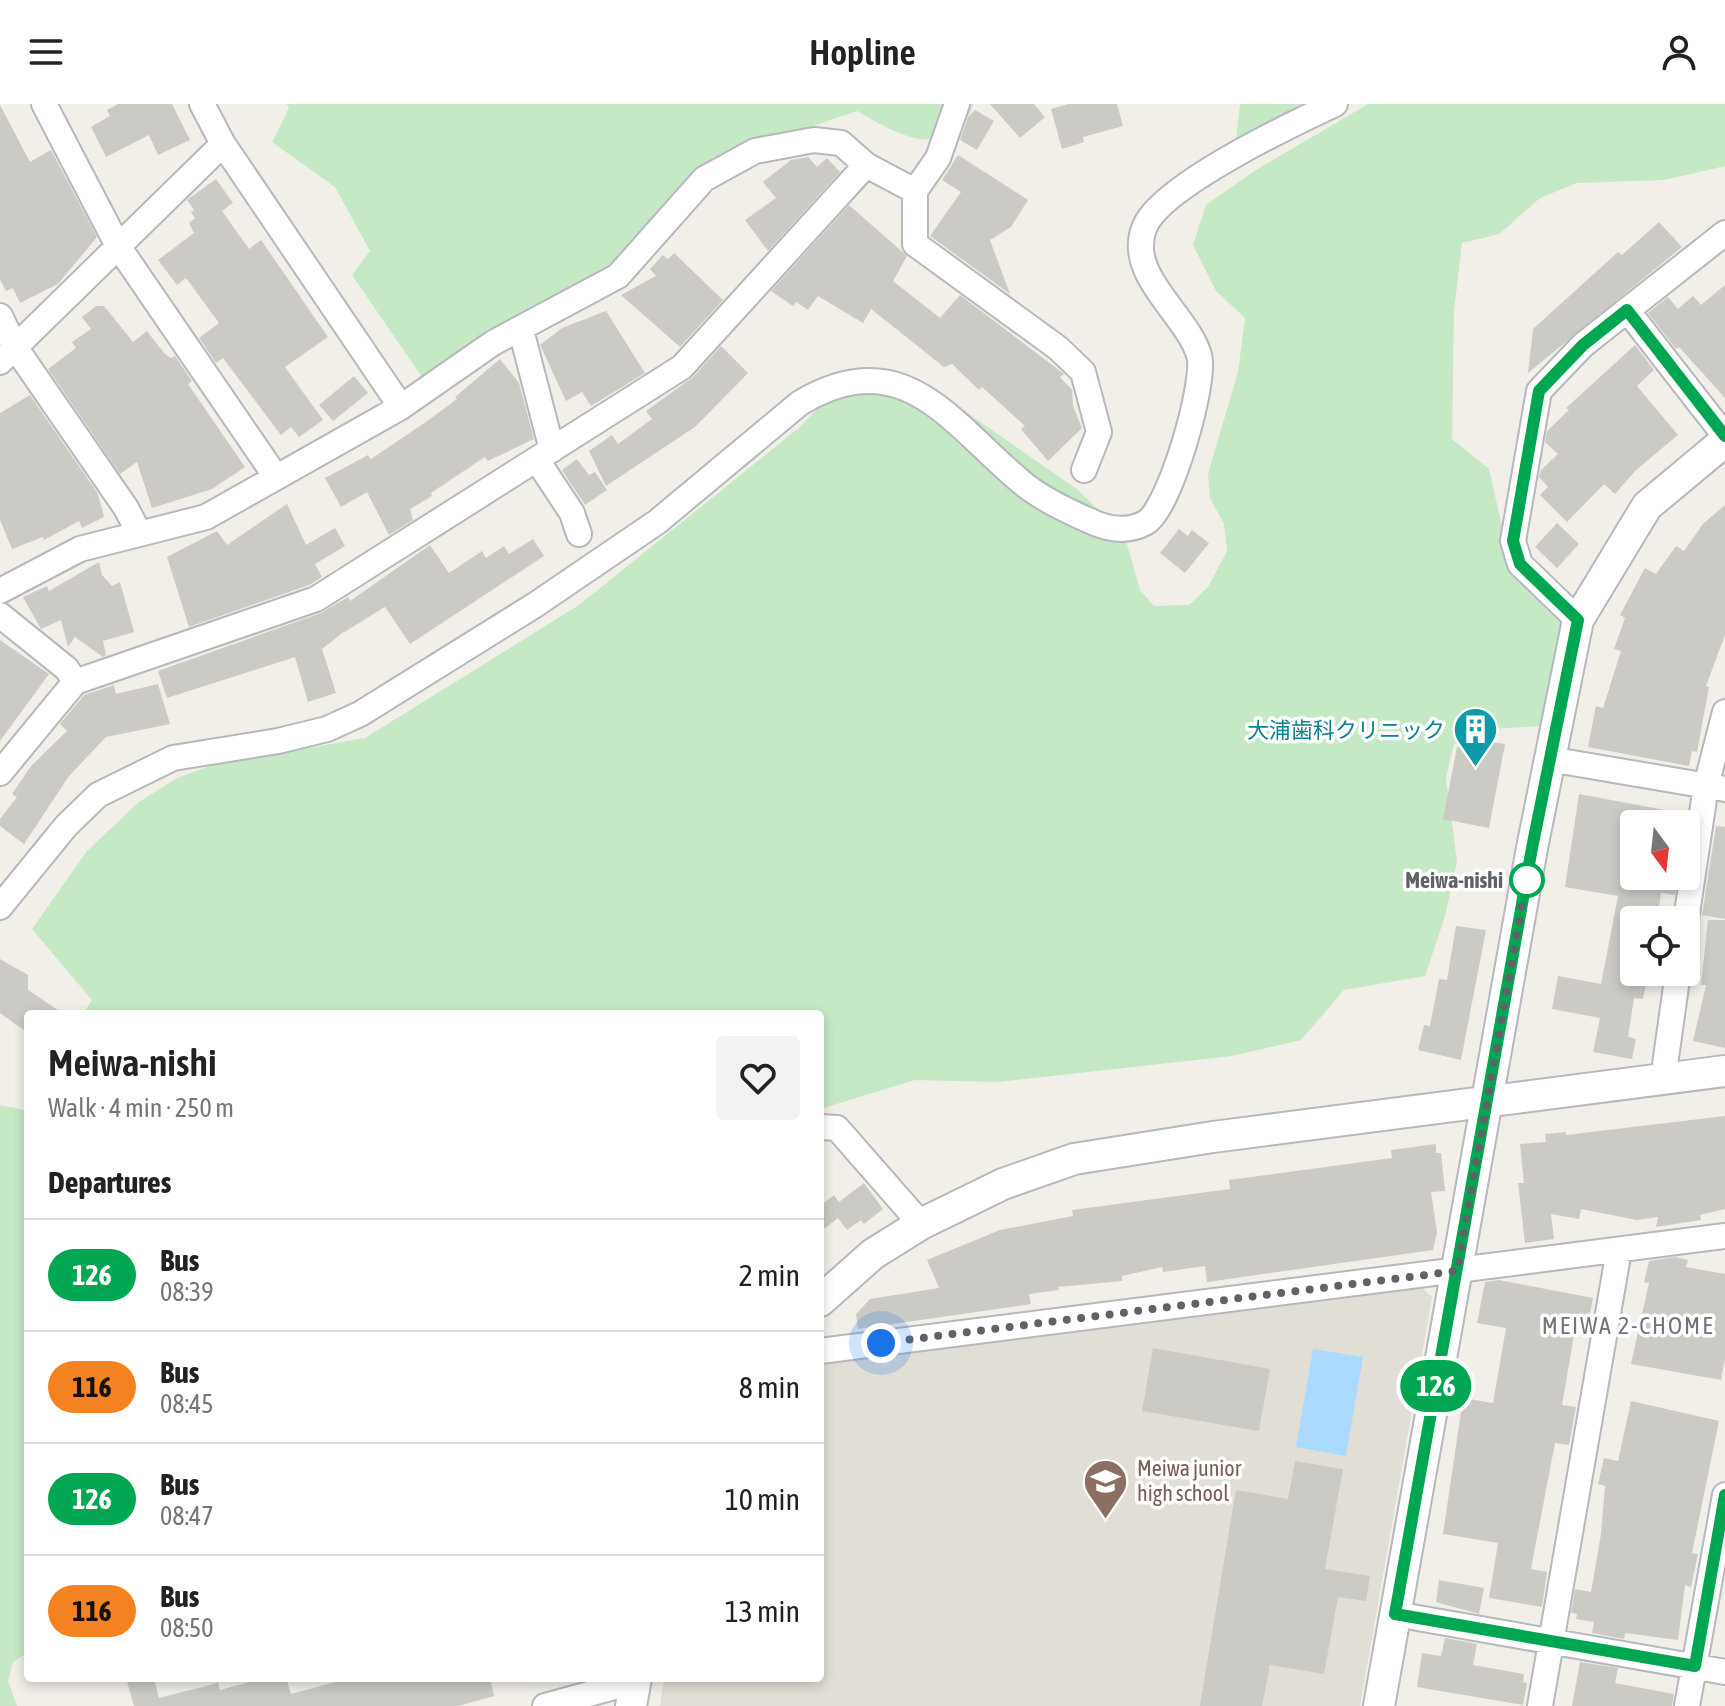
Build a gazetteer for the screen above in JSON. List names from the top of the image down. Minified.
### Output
{"districts":["MEIWA 2-CHOME"],"places":{"building":["大浦歯科クリニック"],"other":["Meiwa-nishi"],"school or university":["Meiwa junior high school"]},"lines":["bus line 126"],"north":"bottom","page":{"header":"Hopline","on_map":"126","heading":[["Meiwa-nishi","Walk · 4 min · 250 m"],"Departures"],"list":[{"mark":"126","name":"Bus","note":"08:39","value":"2 min"},{"mark":"116","name":"Bus","note":"08:45","value":"8 min"},{"mark":"126","name":"Bus","note":"08:47","value":"10 min"},{"mark":"116","name":"Bus","note":"08:50","value":"13 min"}]}}
